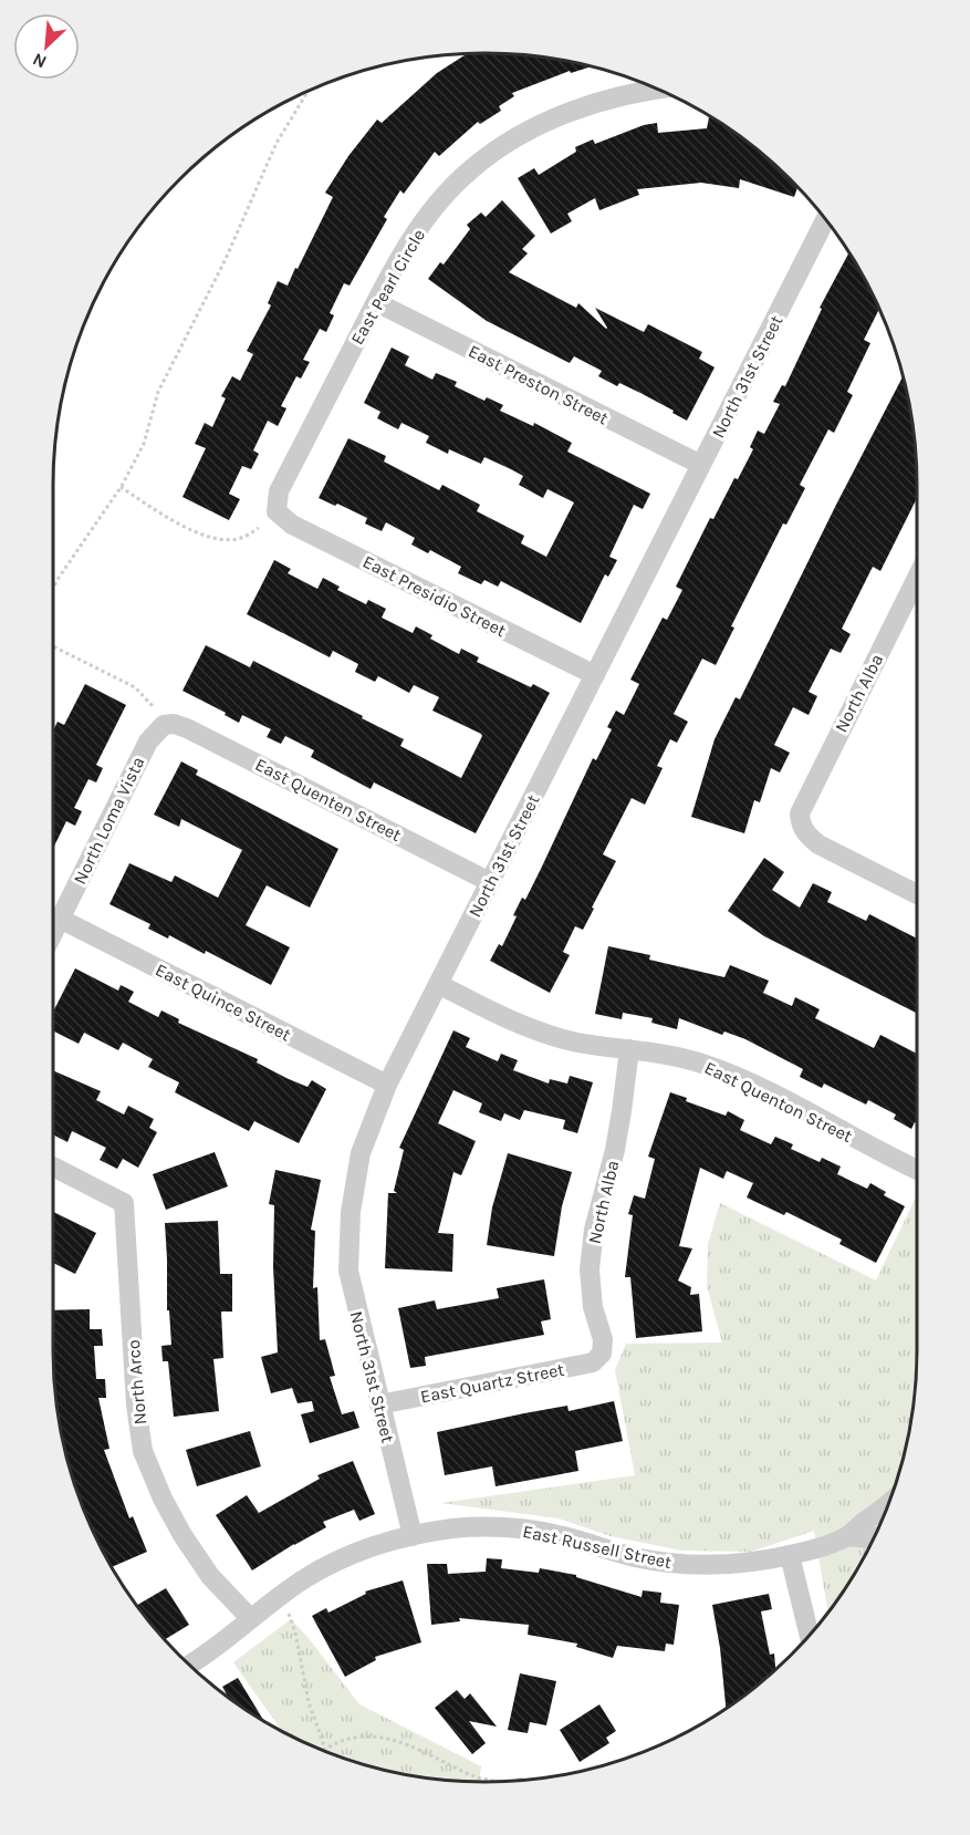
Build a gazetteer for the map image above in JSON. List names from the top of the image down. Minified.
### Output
{"streets":{"street":["East Pearl Circle","North 31st Street","East Preston Street","East Presidio Street","North Alba","East Quenten Street","North Loma Vista","East Quince Street","East Quenton Street","North Arco","East Quartz Street","East Russell Street"]},"crossings":[["East Pearl Circle","East Preston Street"],["East Pearl Circle","East Presidio Street"],["North 31st Street","East Preston Street"],["North 31st Street","East Presidio Street"],["North 31st Street","East Quenten Street"],["North 31st Street","East Quince Street"],["North 31st Street","East Quenton Street"],["North 31st Street","East Quartz Street"],["North 31st Street","East Russell Street"],["North Alba","East Quenton Street"],["North Alba","East Quartz Street"],["East Quenten Street","North Loma Vista"],["North Loma Vista","East Quince Street"],["North Arco","East Russell Street"]],"north":"bottom left"}
